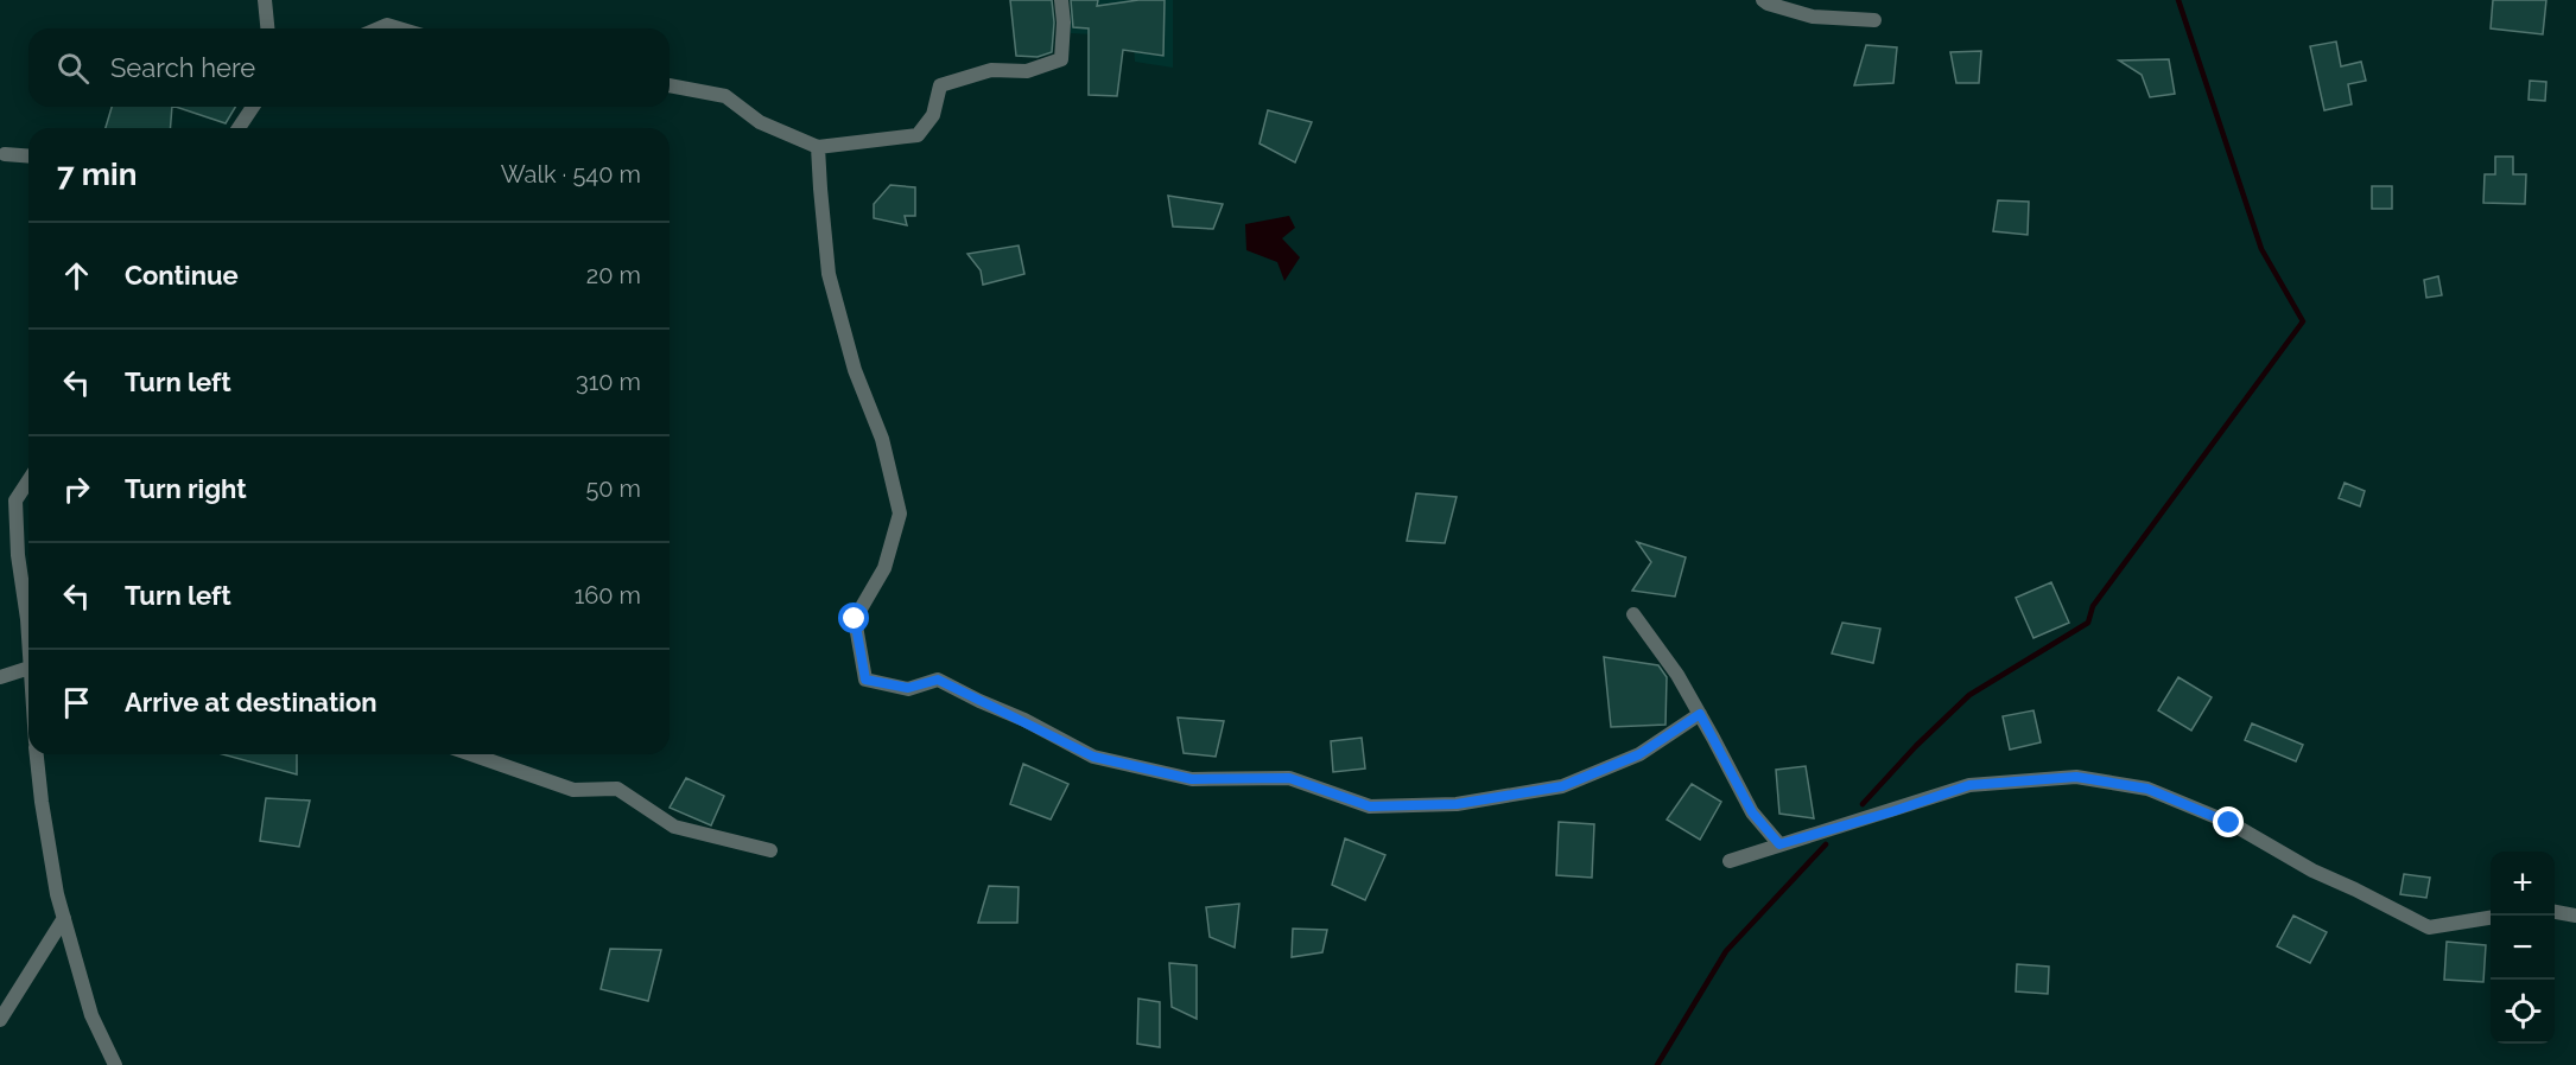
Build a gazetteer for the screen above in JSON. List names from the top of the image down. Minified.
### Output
{"page":{"search":"Search here","heading":["7 min","Walk · 540 m"],"list":[["Continue","20 m"],["Turn left","310 m"],["Turn right","50 m"],["Turn left","160 m"],"Arrive at destination"],"map_buttons":["+","−"]}}
